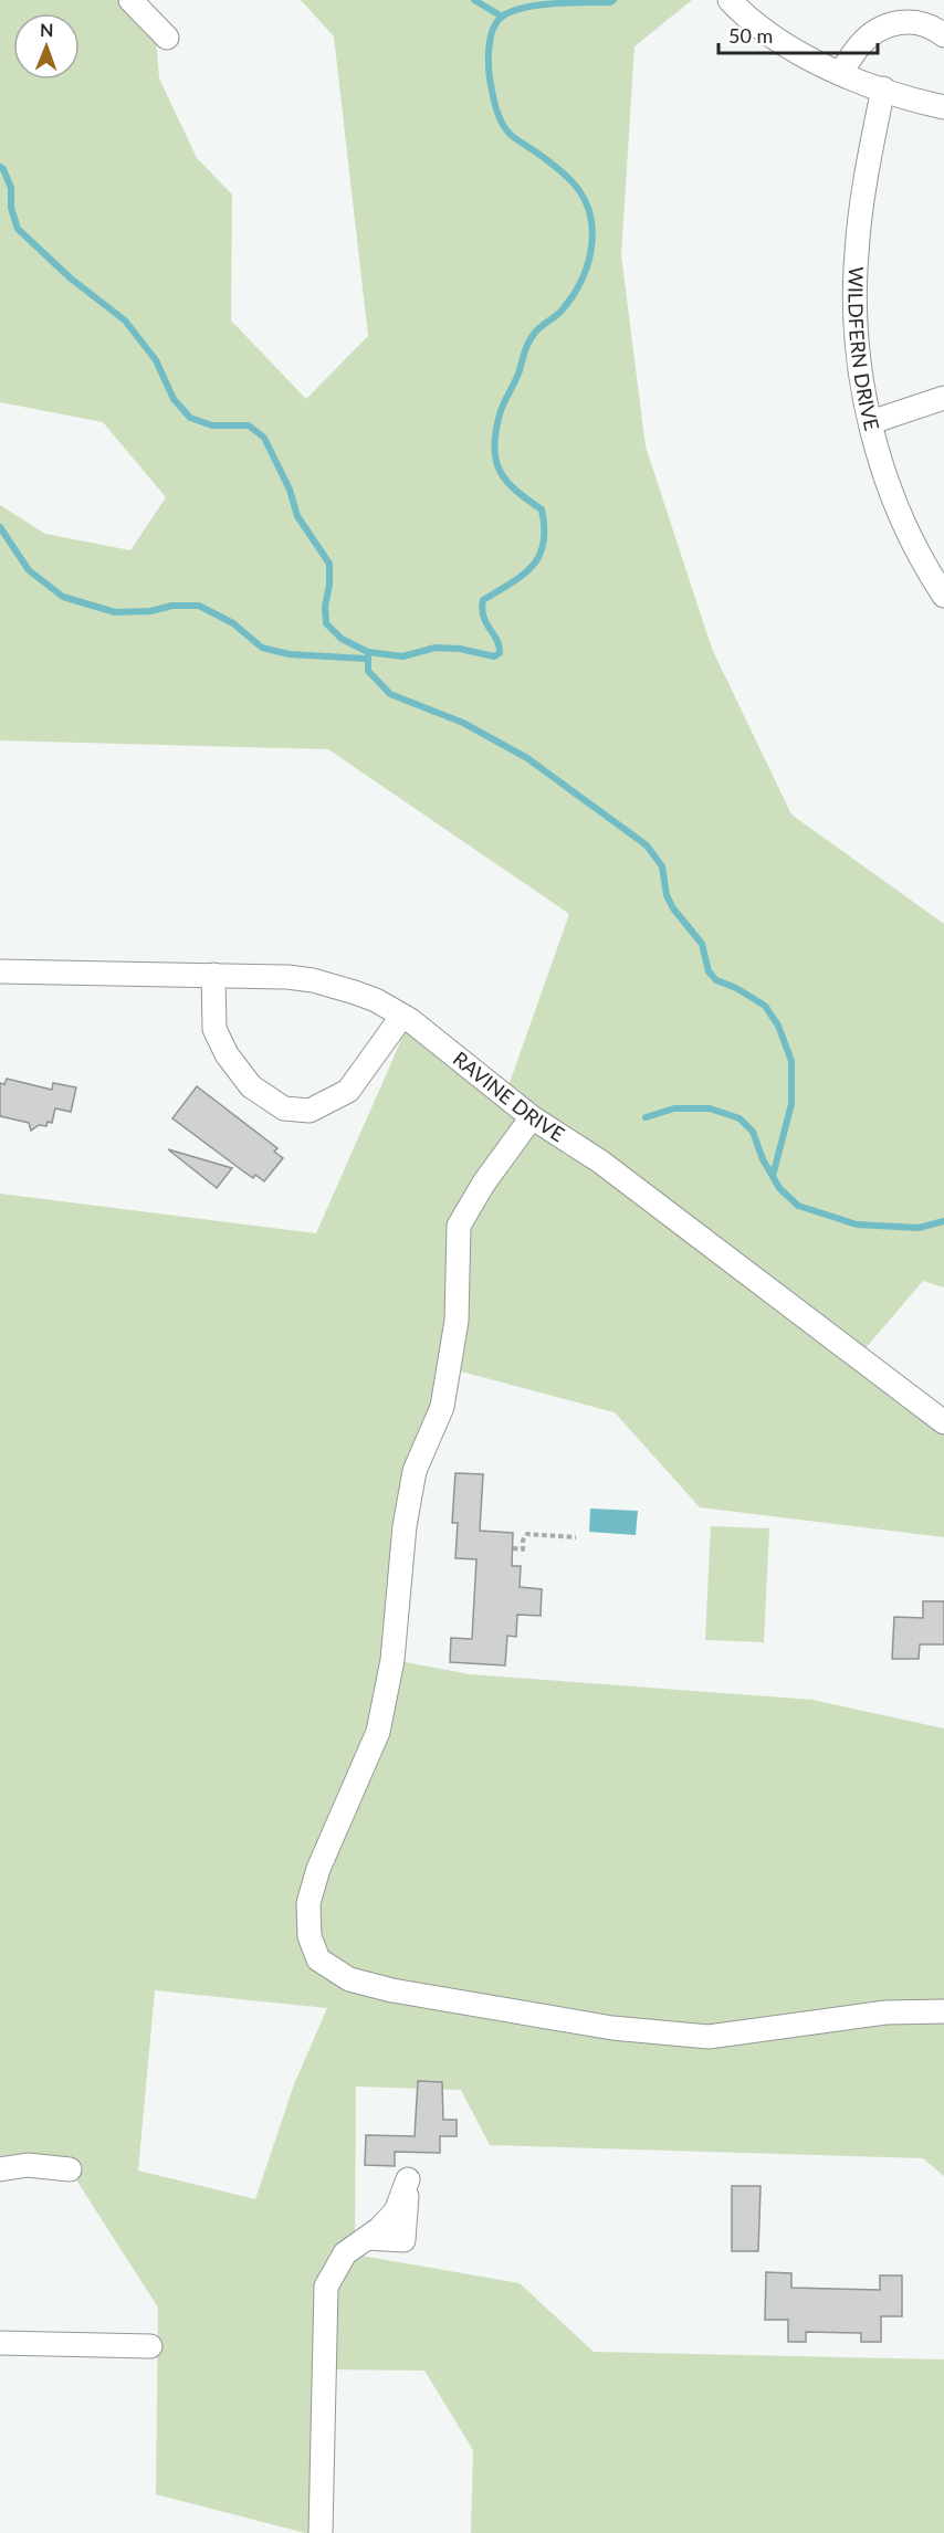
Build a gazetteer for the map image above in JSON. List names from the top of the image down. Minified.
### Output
{"streets":{"street":["WILDFERN DRIVE","RAVINE DRIVE"]},"scale_bar":"50 m","north":"top"}
